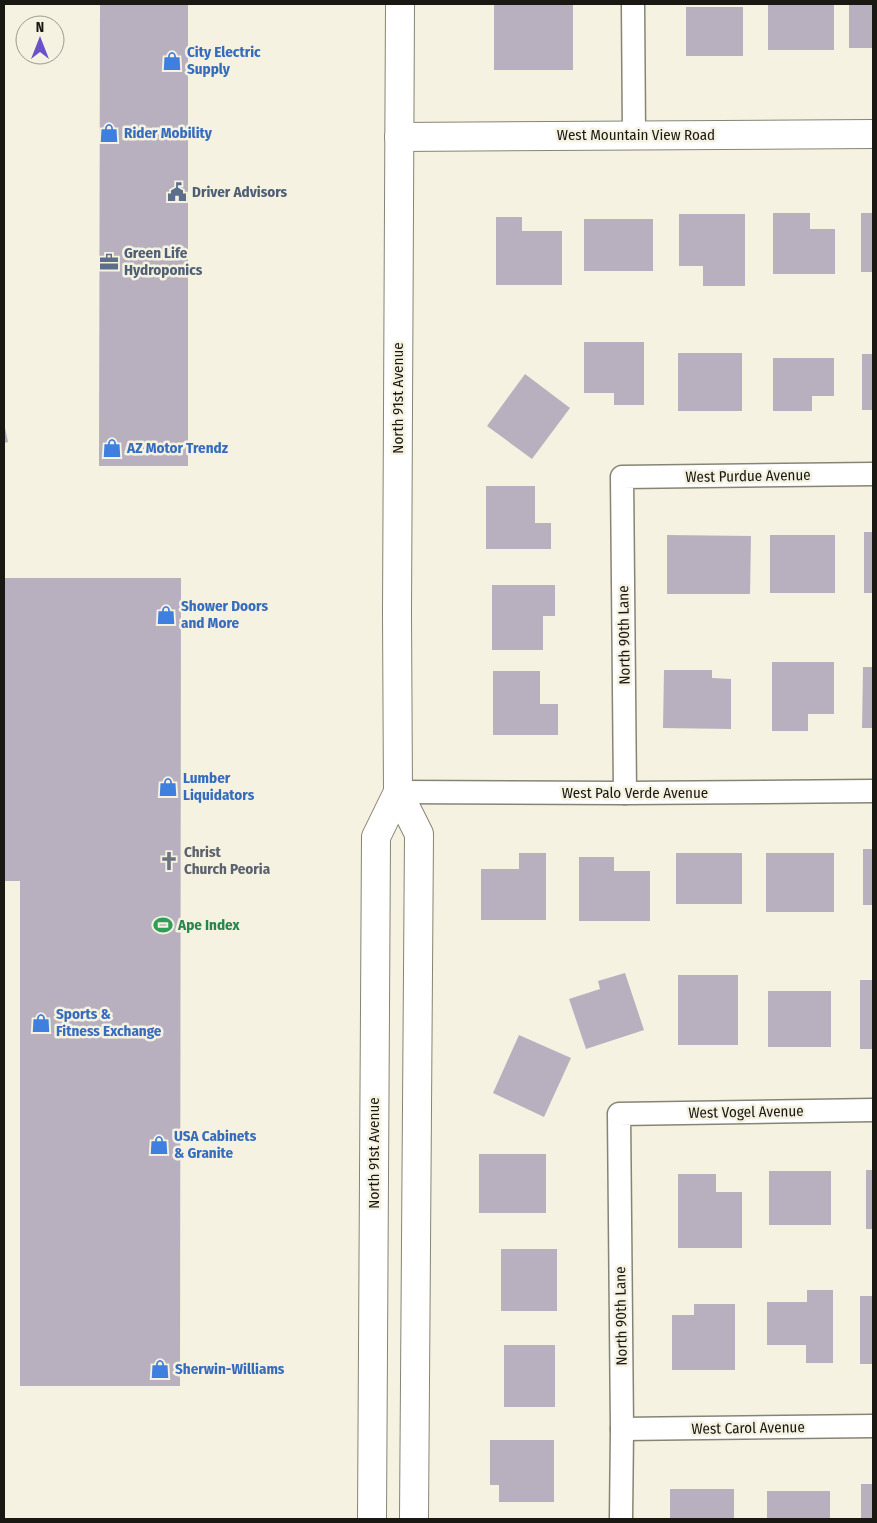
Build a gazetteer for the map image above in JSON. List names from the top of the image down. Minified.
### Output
{"streets":{"main road":["West Mountain View Road","North 91st Avenue"],"street":["West Purdue Avenue","North 90th Lane","West Palo Verde Avenue","West Vogel Avenue","West Carol Avenue"]},"crossings":[["West Mountain View Road","North 91st Avenue"],["North 91st Avenue","West Palo Verde Avenue"],["West Purdue Avenue","North 90th Lane"],["North 90th Lane","West Palo Verde Avenue"],["North 90th Lane","West Vogel Avenue"],["North 90th Lane","West Carol Avenue"]],"places":{"shop":["City Electric Supply","Rider Mobility","AZ Motor Trendz","Shower Doors and More","Lumber Liquidators","Sports & Fitness Exchange","USA Cabinets & Granite","Sherwin-Williams"],"public building":["Driver Advisors"],"office":["Green Life Hydroponics"],"church":["Christ Church Peoria"],"sports":["Ape Index"]},"north":"top"}
